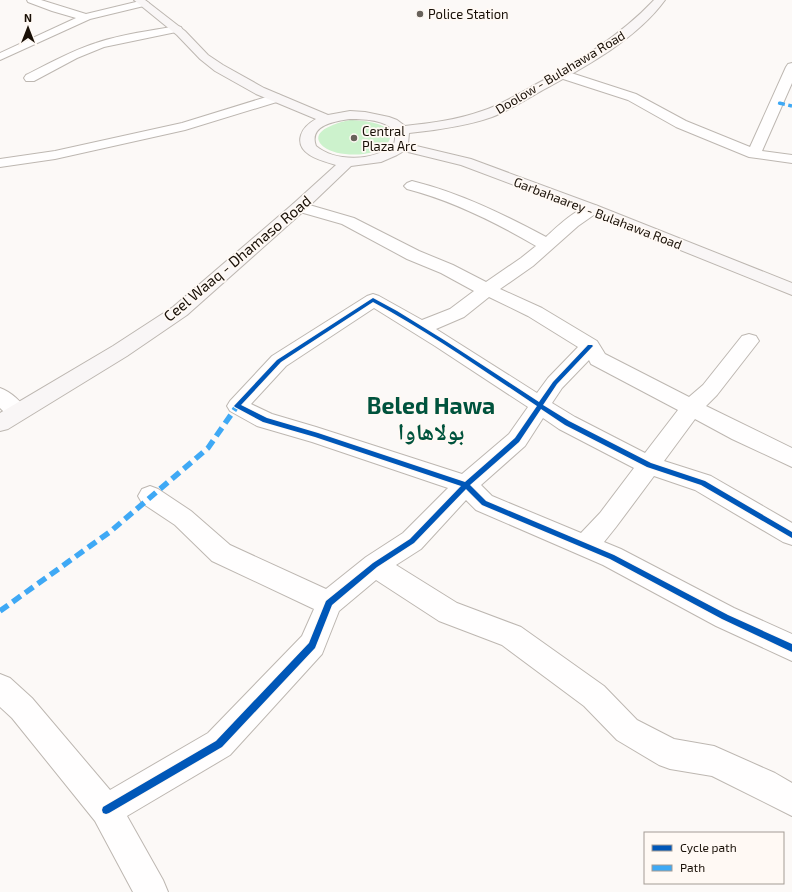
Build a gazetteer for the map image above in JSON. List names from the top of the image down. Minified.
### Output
{"streets":{"main road":["Doolow - Bulahawa Road","Garbahaarey - Bulahawa Road","Ceel Waaq - Dhamaso Road"]},"districts":["Beled Hawa بولاهاوا"],"places":["Police Station","Central Plaza Arc"],"legend":["Cycle path","Path"],"north":"top"}
